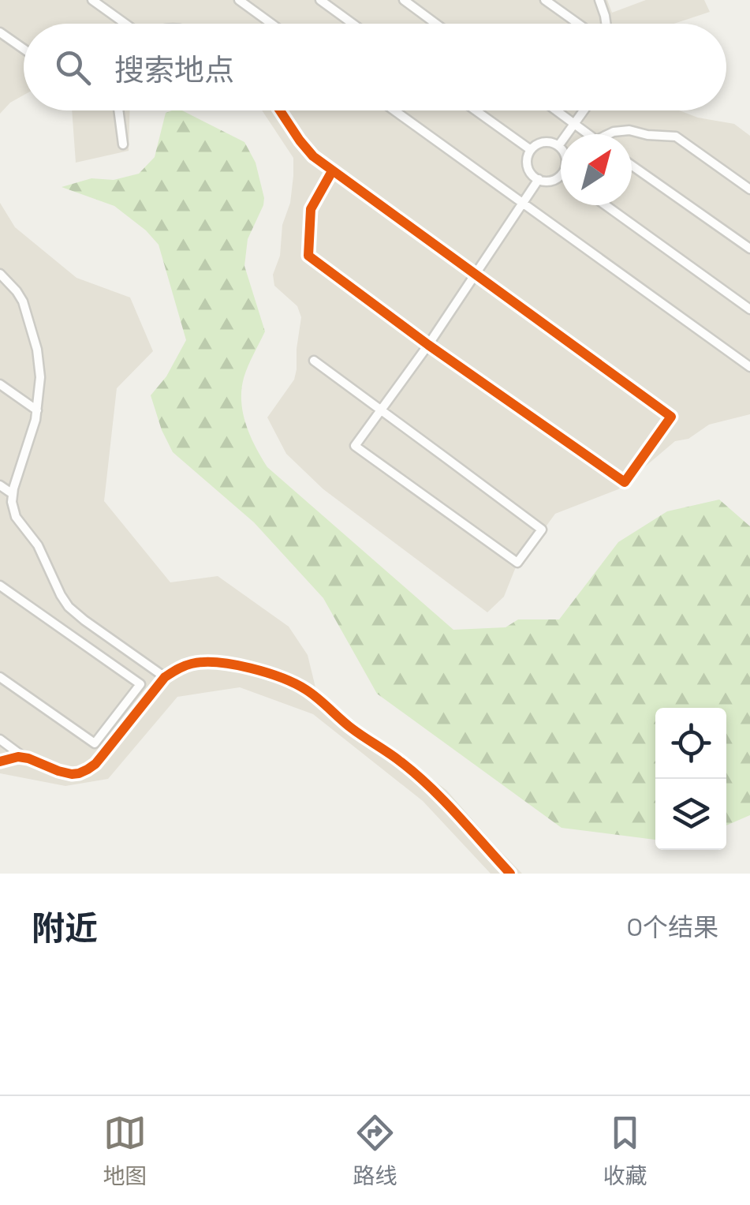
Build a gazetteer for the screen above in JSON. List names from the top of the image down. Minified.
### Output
{"north":"top right","page":{"search":"搜索地点","heading":["附近","0个结果"],"nav":["地图","路线","收藏"]}}
